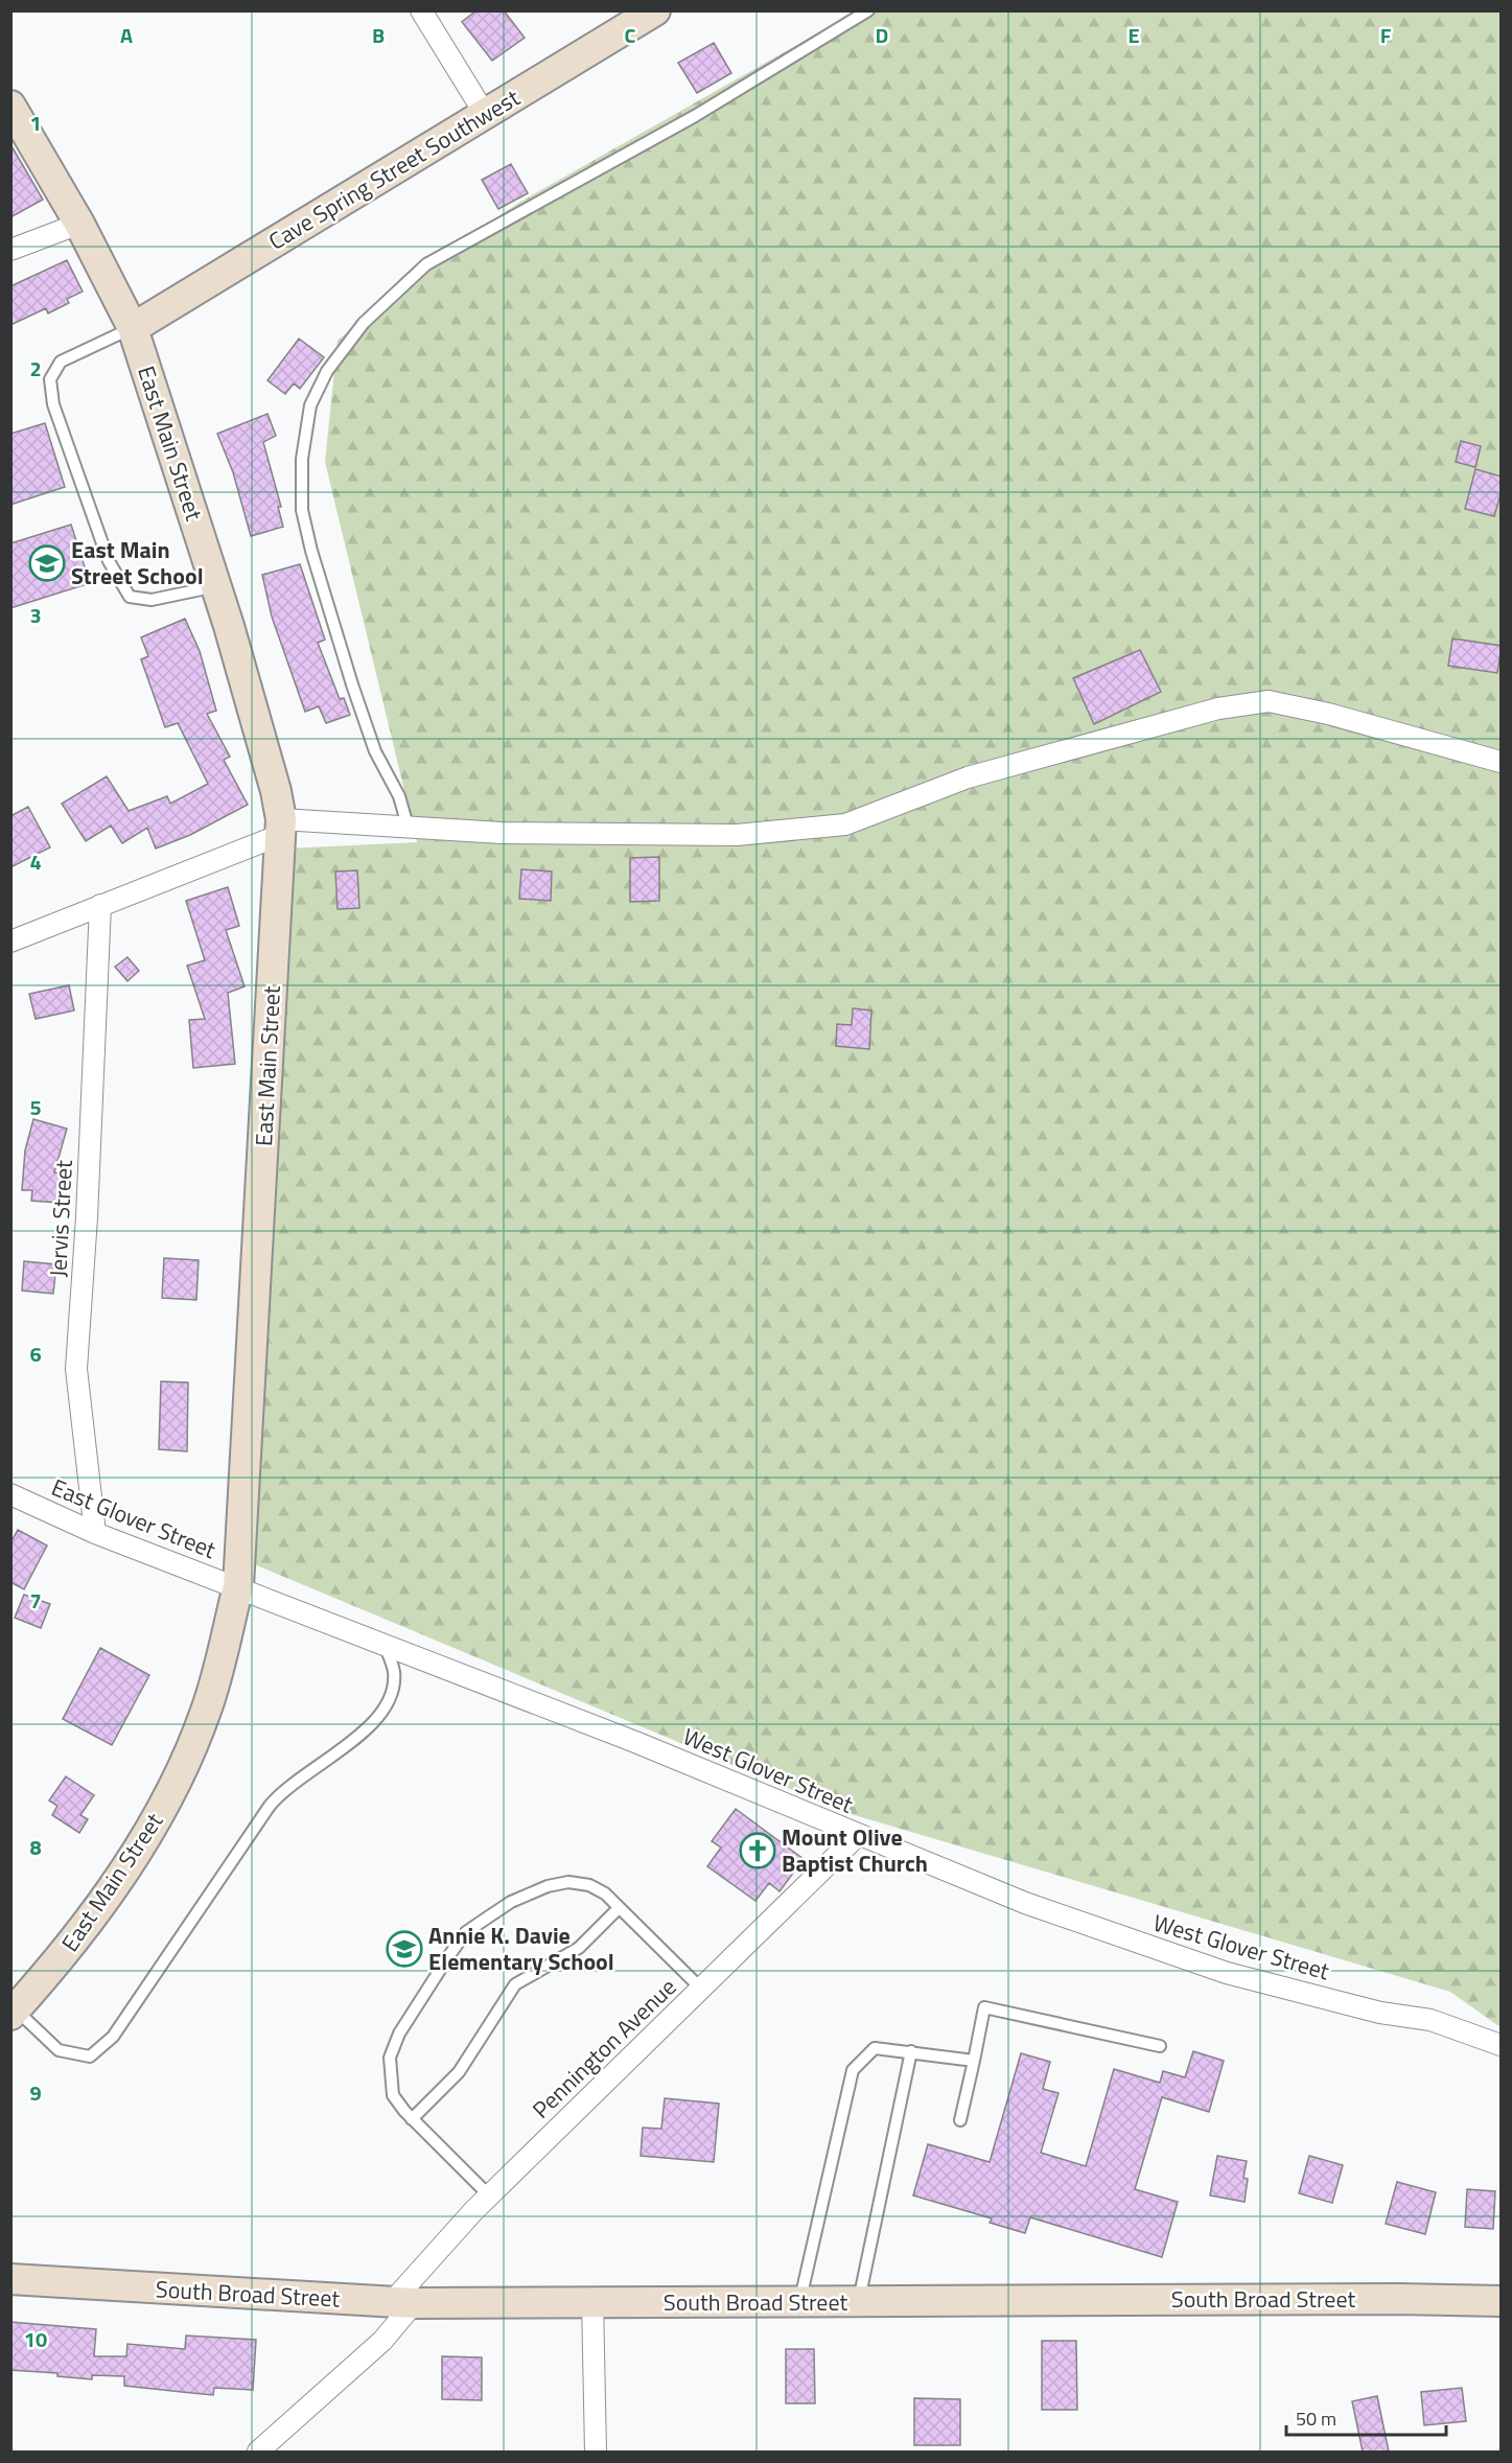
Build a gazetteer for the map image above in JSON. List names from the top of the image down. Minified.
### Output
{"streets":{"main road":["Cave Spring Street Southwest","East Main Street","South Broad Street"],"street":["Jervis Street","East Glover Street","West Glover Street","Pennington Avenue"]},"crossings":[["Cave Spring Street Southwest","East Main Street"],["East Main Street","East Glover Street"],["East Main Street","West Glover Street"],["Jervis Street","East Glover Street"],["East Glover Street","West Glover Street"],["West Glover Street","Pennington Avenue"],["Pennington Avenue","South Broad Street"]],"places":{"school or university":["East Main Street School","Annie K. Davie Elementary School"],"church":["Mount Olive Baptist Church"]},"scale_bar":"50 m","grid":{"columns":["A","B","C","D","E","F"],"rows":["1","2","3","4","5","6","7","8","9","10"]}}
